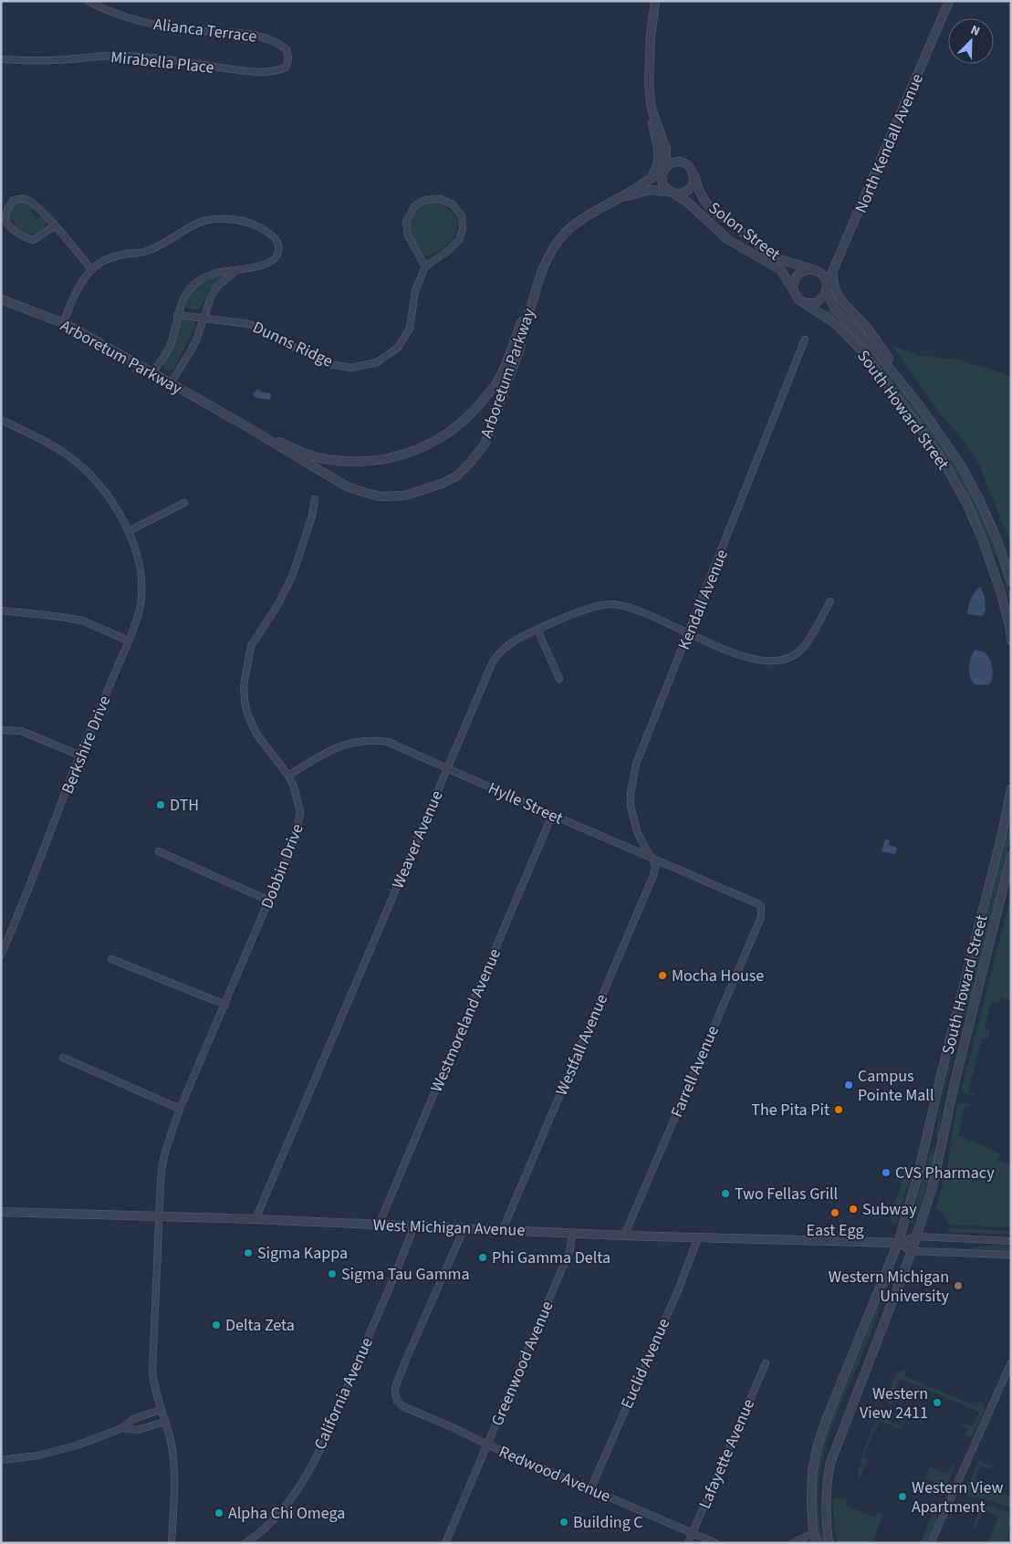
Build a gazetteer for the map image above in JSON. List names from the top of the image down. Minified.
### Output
{"streets":{"street":["Alianca Terrace","Mirabella Place","North Kendall Avenue","Solon Street","Dunns Ridge","Arboretum Parkway","South Howard Street","Kendall Avenue","Berkshire Drive","Hylle Street","Weaver Avenue","Dobbin Drive","Westmoreland Avenue","Westfall Avenue","Farrell Avenue","West Michigan Avenue","Greenwood Avenue","Euclid Avenue","California Avenue","Lafayette Avenue","Redwood Avenue"]},"crossings":[["Alianca Terrace","Mirabella Place"],["North Kendall Avenue","Solon Street"],["North Kendall Avenue","South Howard Street"],["Solon Street","Arboretum Parkway"],["Solon Street","South Howard Street"],["South Howard Street","West Michigan Avenue"],["Kendall Avenue","Hylle Street"],["Kendall Avenue","Weaver Avenue"],["Kendall Avenue","Westfall Avenue"],["Hylle Street","Weaver Avenue"],["Hylle Street","Dobbin Drive"],["Hylle Street","Westmoreland Avenue"],["Hylle Street","Westfall Avenue"],["Hylle Street","Farrell Avenue"],["Weaver Avenue","West Michigan Avenue"],["Dobbin Drive","West Michigan Avenue"],["Westmoreland Avenue","West Michigan Avenue"],["Westfall Avenue","West Michigan Avenue"],["Farrell Avenue","West Michigan Avenue"],["West Michigan Avenue","Greenwood Avenue"],["West Michigan Avenue","Euclid Avenue"],["West Michigan Avenue","California Avenue"],["West Michigan Avenue","Redwood Avenue"],["Greenwood Avenue","Redwood Avenue"],["Euclid Avenue","Redwood Avenue"],["Lafayette Avenue","Redwood Avenue"]],"places":["DTH","Mocha House","Campus Pointe Mall","The Pita Pit","CVS Pharmacy","Two Fellas Grill","Subway","East Egg","Sigma Kappa","Phi Gamma Delta","Sigma Tau Gamma","Western Michigan University","Delta Zeta","Western View 2411","Western View Apartment","Alpha Chi Omega","Building C"],"north":"top right"}
